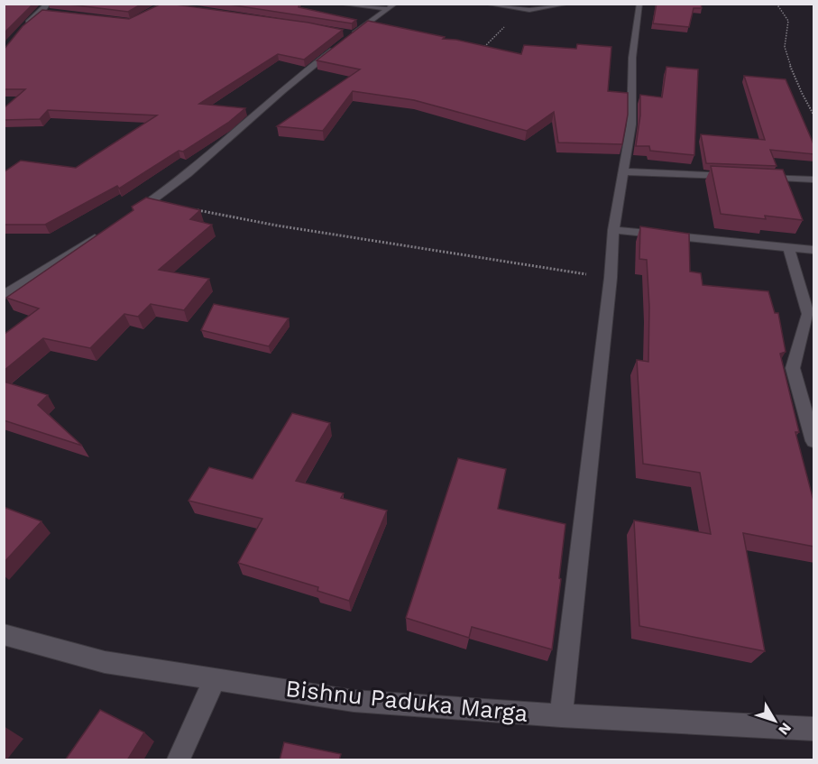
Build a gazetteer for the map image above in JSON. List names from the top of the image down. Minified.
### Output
{"streets":{"street":["Bishnu Paduka Marga"]},"north":"bottom right"}
